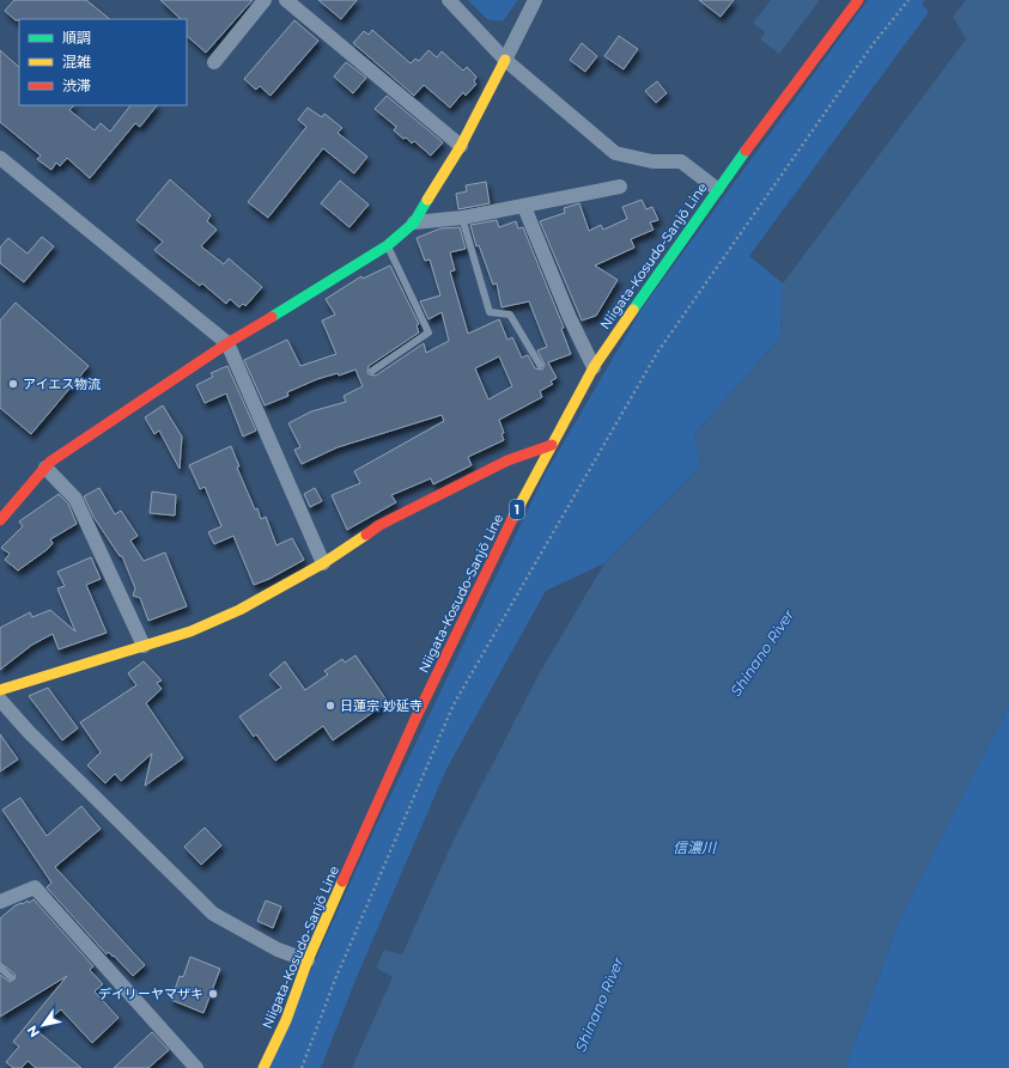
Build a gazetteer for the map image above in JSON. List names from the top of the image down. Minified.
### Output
{"streets":{"street":["Niigata-Kosudo-Sanjō Line","1"]},"water":["Shinano River","信濃川"],"places":["アイエス物流","日蓮宗 妙延寺","デイリーヤマザキ"],"legend":["順調","混雑","渋滞"],"north":"bottom left"}
